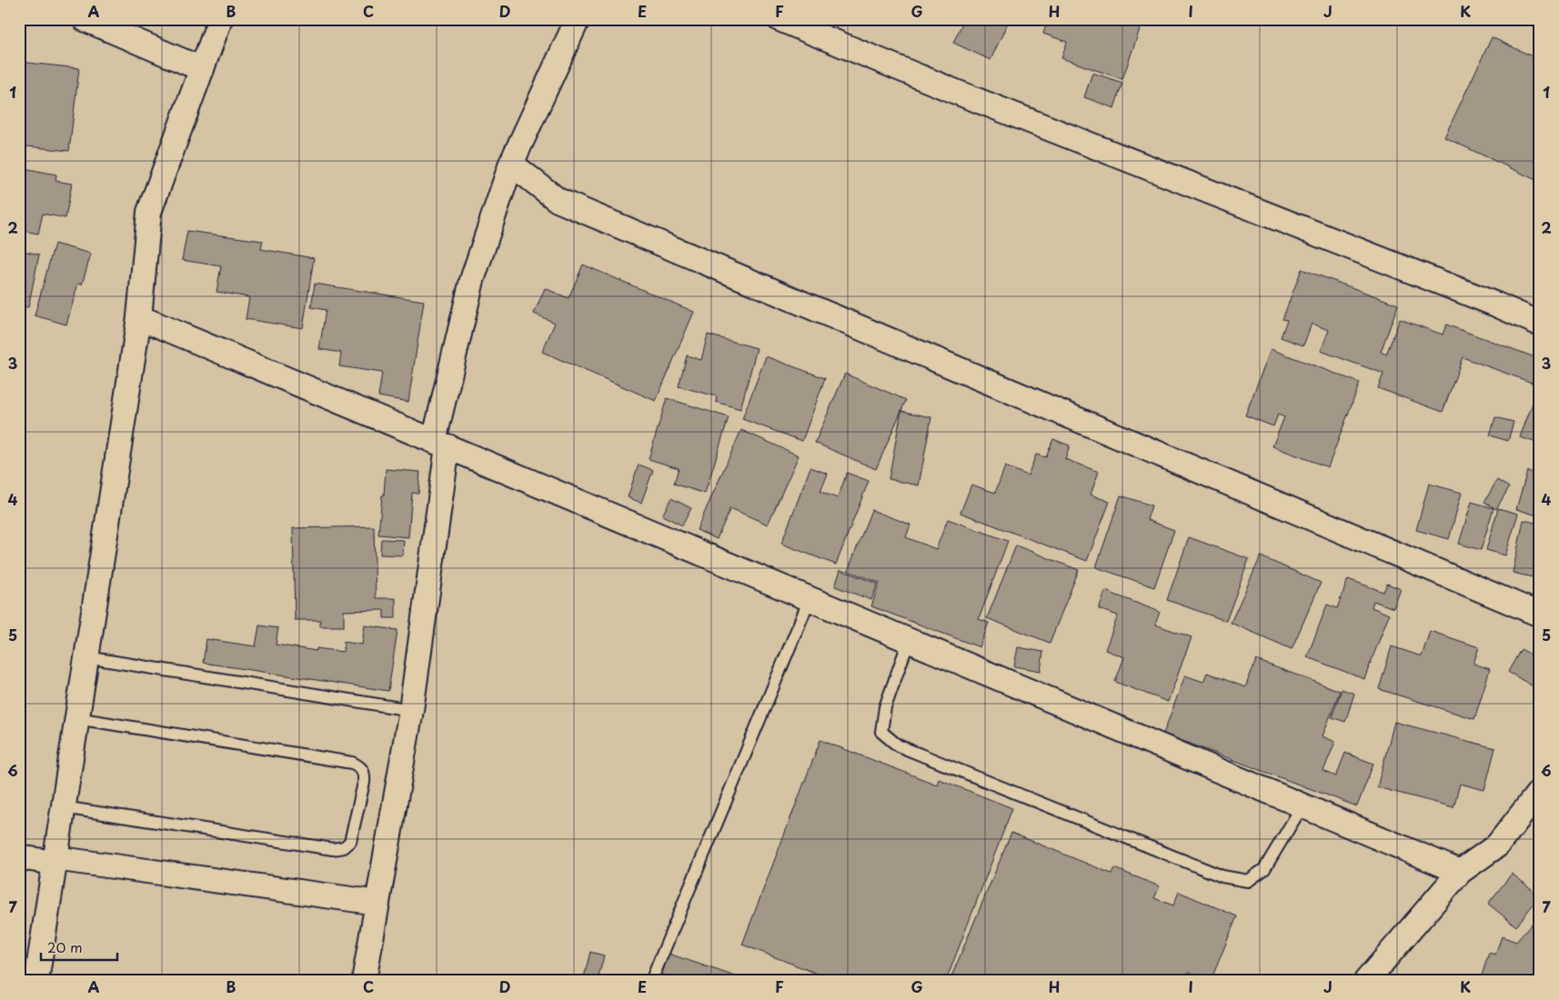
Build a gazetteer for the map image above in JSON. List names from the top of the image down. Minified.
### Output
{"scale_bar":"20 m","grid":{"columns":["A","B","C","D","E","F","G","H","I","J","K"],"rows":["1","2","3","4","5","6","7"]}}
